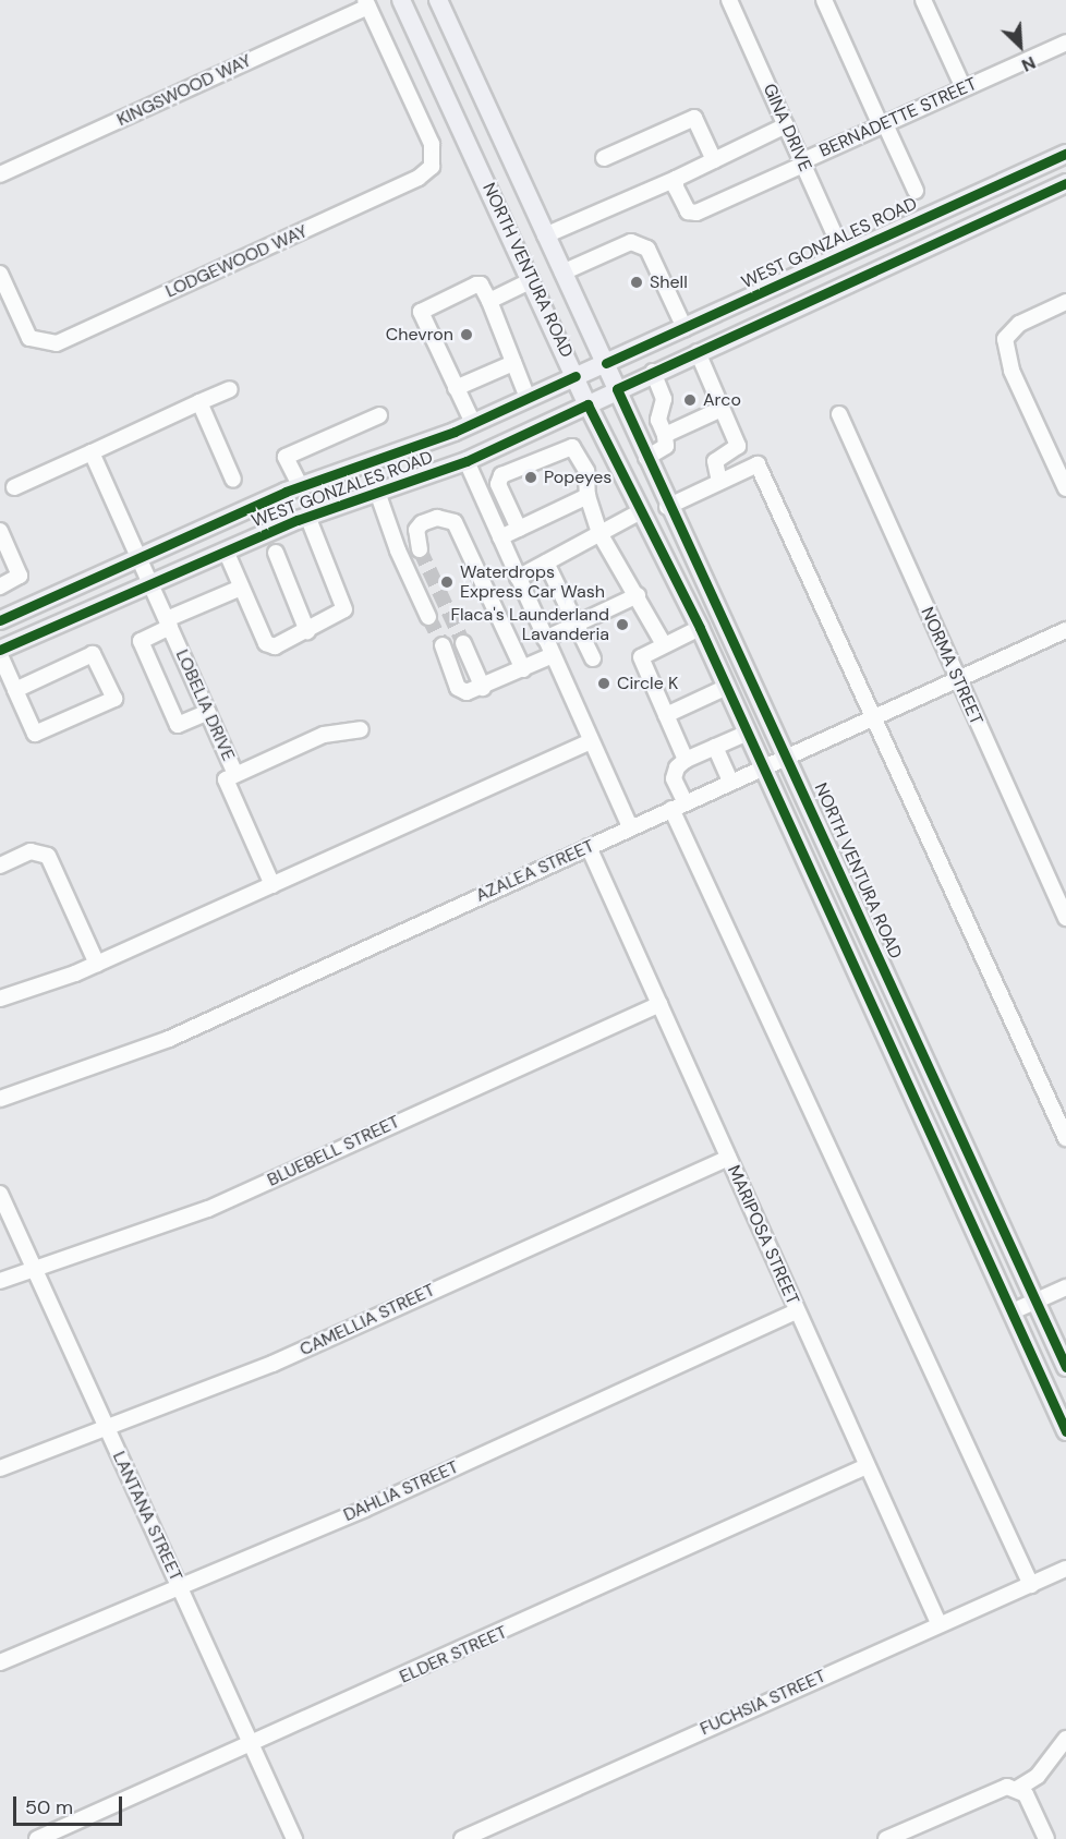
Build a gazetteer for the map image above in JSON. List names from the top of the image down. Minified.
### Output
{"streets":{"main road":["WEST GONZALES ROAD","NORTH VENTURA ROAD"],"street":["KINGSWOOD WAY","BERNADETTE STREET","GINA DRIVE","LODGEWOOD WAY","NORMA STREET","LOBELIA DRIVE","AZALEA STREET","BLUEBELL STREET","MARIPOSA STREET","CAMELLIA STREET","DAHLIA STREET","LANTANA STREET","ELDER STREET","FUCHSIA STREET"]},"crossings":[["KINGSWOOD WAY","LODGEWOOD WAY"],["BERNADETTE STREET","GINA DRIVE"],["GINA DRIVE","WEST GONZALES ROAD"],["WEST GONZALES ROAD","NORTH VENTURA ROAD"],["WEST GONZALES ROAD","LOBELIA DRIVE"],["NORTH VENTURA ROAD","AZALEA STREET"],["NORMA STREET","AZALEA STREET"],["AZALEA STREET","MARIPOSA STREET"],["BLUEBELL STREET","MARIPOSA STREET"],["BLUEBELL STREET","LANTANA STREET"],["MARIPOSA STREET","CAMELLIA STREET"],["MARIPOSA STREET","DAHLIA STREET"],["MARIPOSA STREET","ELDER STREET"],["MARIPOSA STREET","FUCHSIA STREET"],["CAMELLIA STREET","LANTANA STREET"],["DAHLIA STREET","LANTANA STREET"],["LANTANA STREET","ELDER STREET"]],"places":["Shell","Chevron","Arco","Popeyes","Waterdrops Express Car Wash","Flaca's Launderland Lavanderia","Circle K"],"scale_bar":"50 m","north":"bottom right"}
